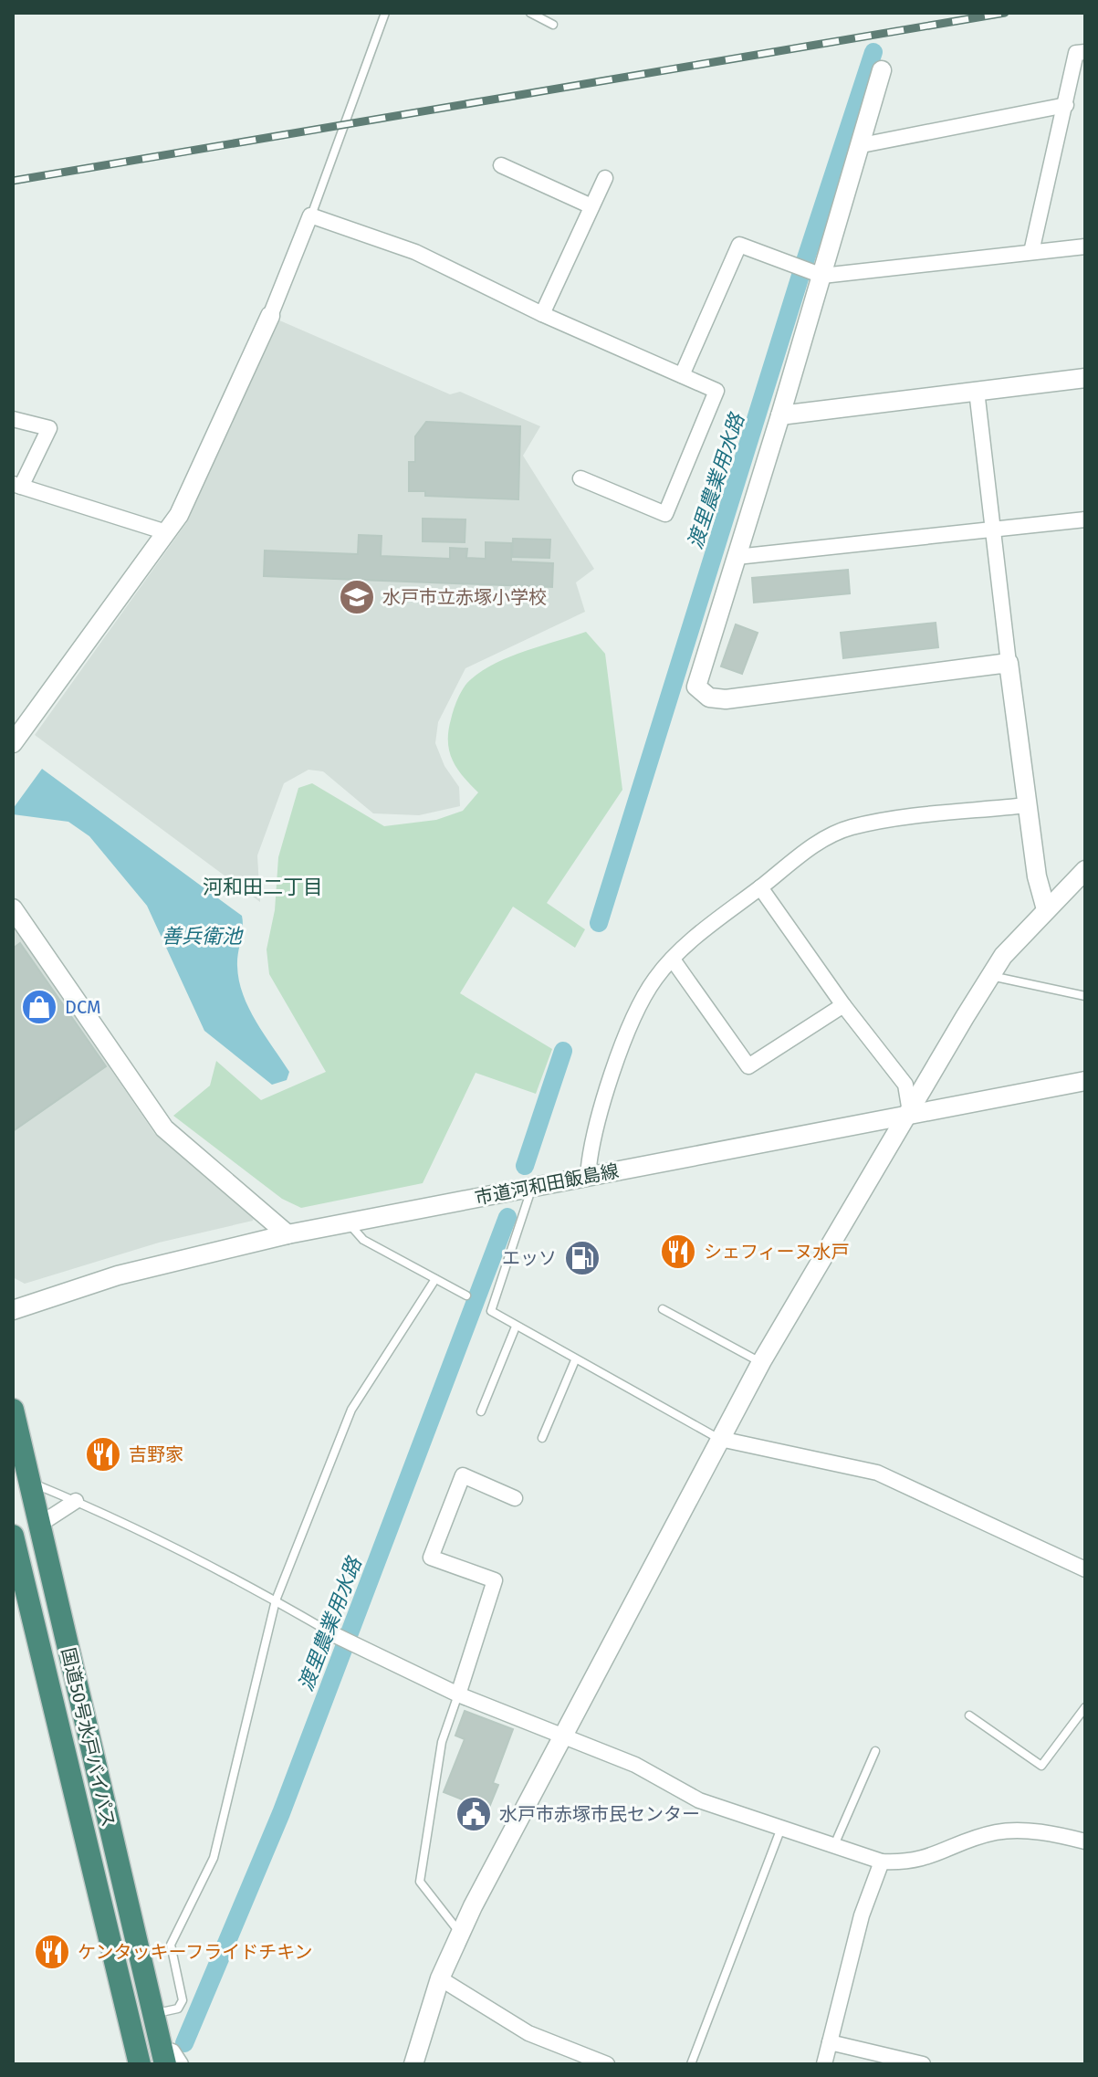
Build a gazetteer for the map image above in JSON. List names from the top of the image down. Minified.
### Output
{"streets":{"highway":["国道50号水戸バイパス"],"street":["市道河和田飯島線"]},"districts":["河和田二丁目"],"water":["渡里農業用水路","善兵衛池"],"places":{"school or university":["水戸市立赤塚小学校"],"shop":["DCM"],"restaurant":["シェフィーヌ水戸","吉野家","ケンタッキーフライドチキン"],"fuel station":["エッソ"],"public building":["水戸市赤塚市民センター"]}}
